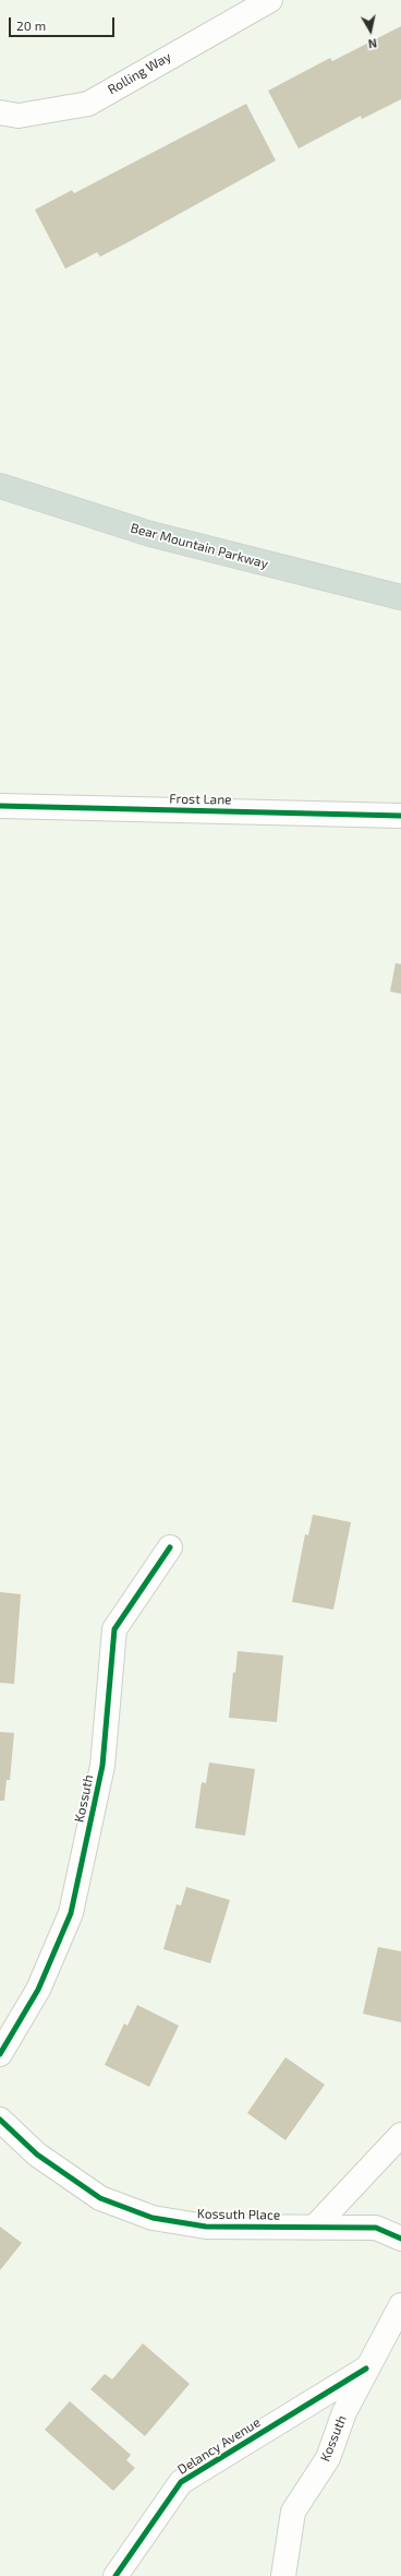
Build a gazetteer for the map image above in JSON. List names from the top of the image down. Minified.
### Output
{"streets":{"highway":["Bear Mountain Parkway"],"street":["Rolling Way","Frost Lane","Kossuth","Kossuth Place","Delancy Avenue"]},"crossings":[["Kossuth","Delancy Avenue"]],"scale_bar":"20 m","north":"bottom"}
